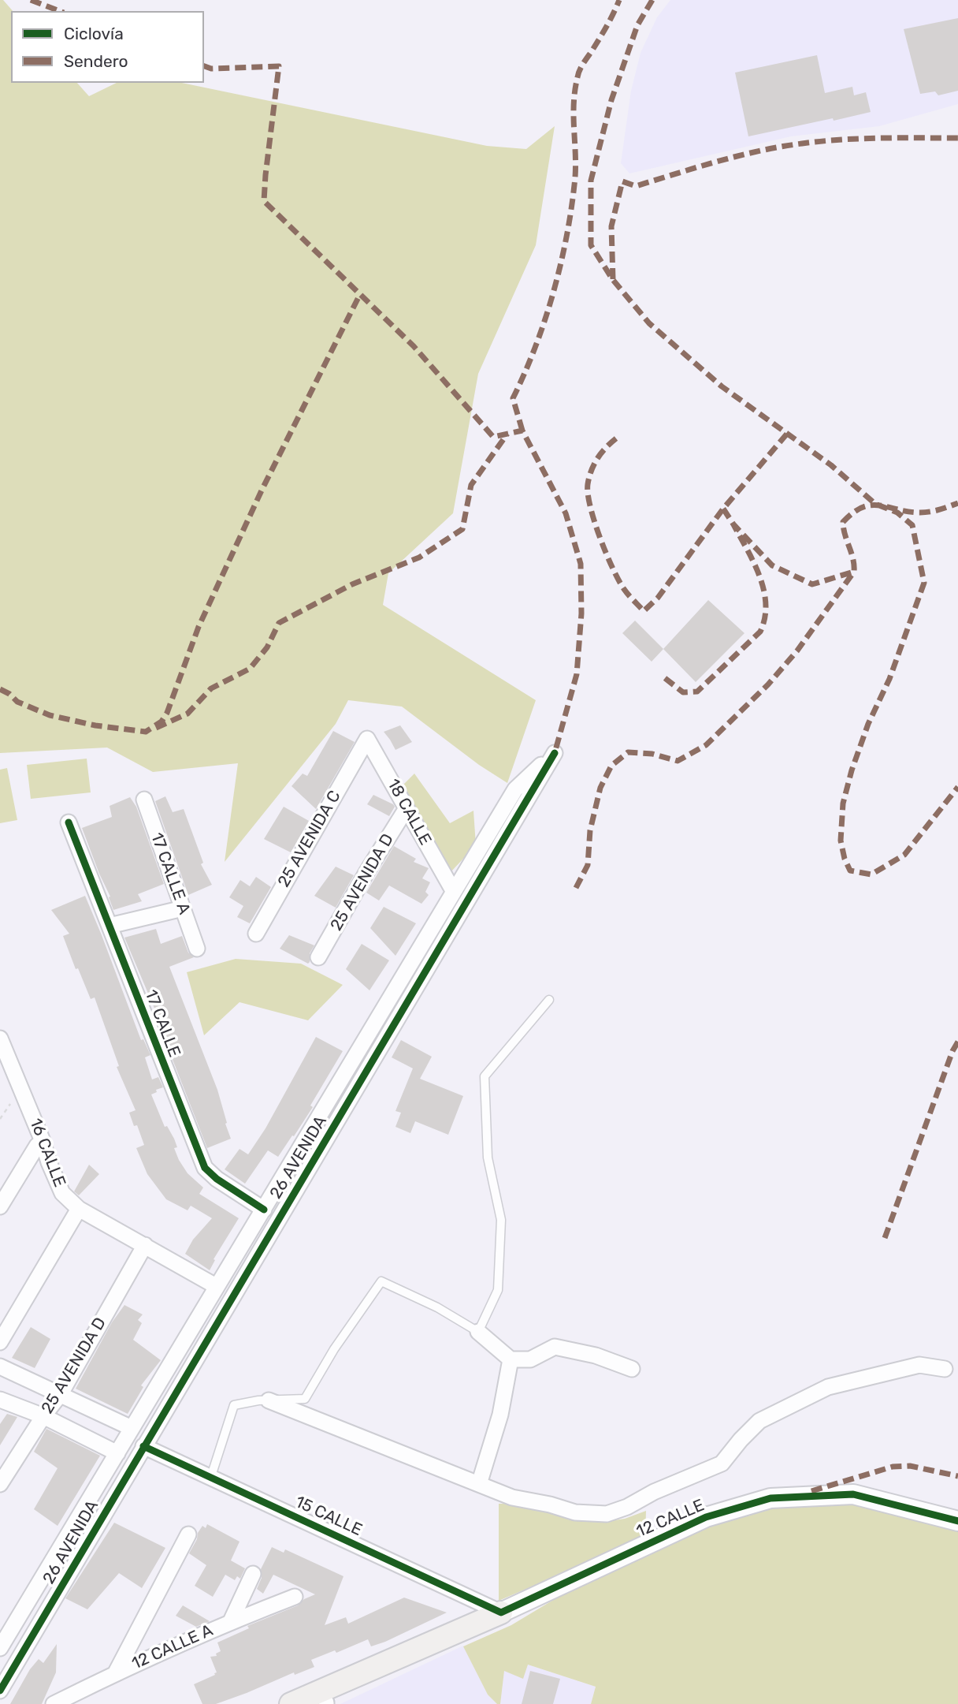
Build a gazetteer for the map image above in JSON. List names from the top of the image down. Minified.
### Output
{"streets":{"main road":["12 CALLE"],"street":["18 CALLE","25 AVENIDA C","17 CALLE A","25 AVENIDA D","17 CALLE","16 CALLE","26 AVENIDA","15 CALLE","12 CALLE A"]},"crossings":[["18 CALLE","25 AVENIDA C"],["18 CALLE","25 AVENIDA D"],["18 CALLE","26 AVENIDA"],["25 AVENIDA D","16 CALLE"],["17 CALLE","26 AVENIDA"],["16 CALLE","26 AVENIDA"],["26 AVENIDA","15 CALLE"],["15 CALLE","12 CALLE"]],"legend":["Ciclovía","Sendero"]}
